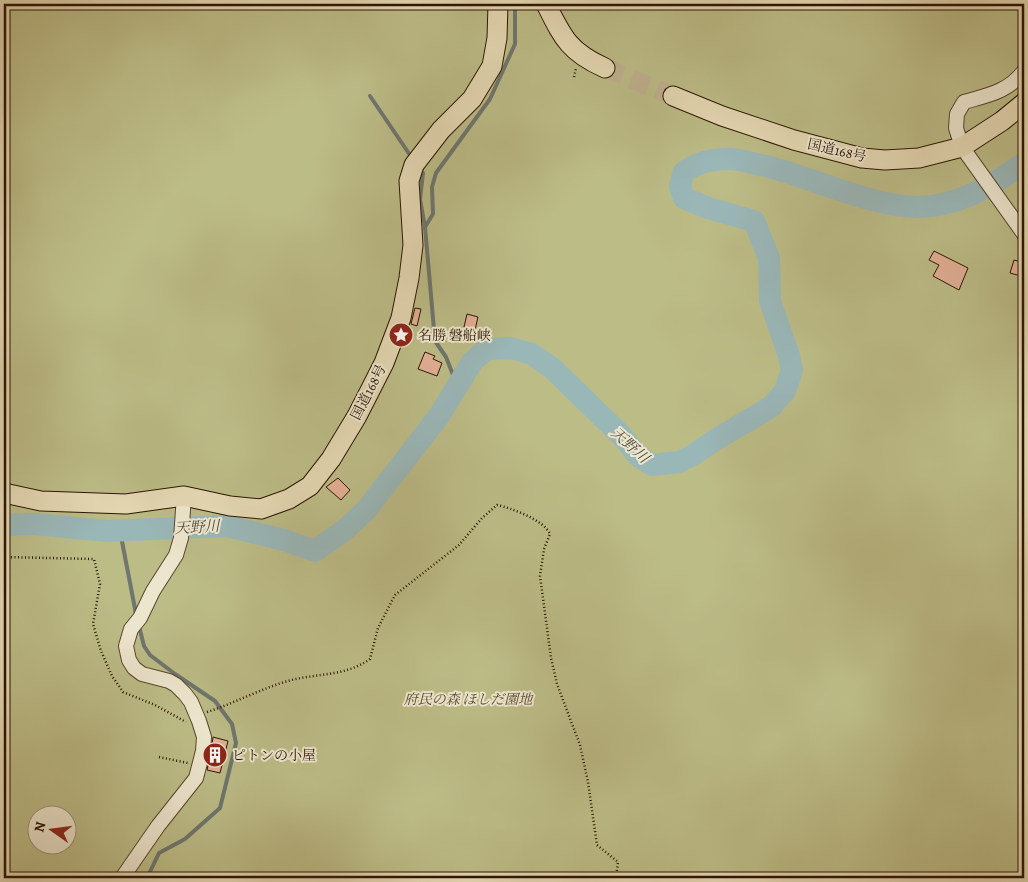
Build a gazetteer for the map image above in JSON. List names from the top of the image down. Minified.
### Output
{"streets":{"highway":["国道168号"]},"water":["天野川"],"parks":["府民の森 ほしだ園地"],"places":{"place":["名勝 磐船峡"],"building":["ピトンの小屋"]},"north":"left"}
